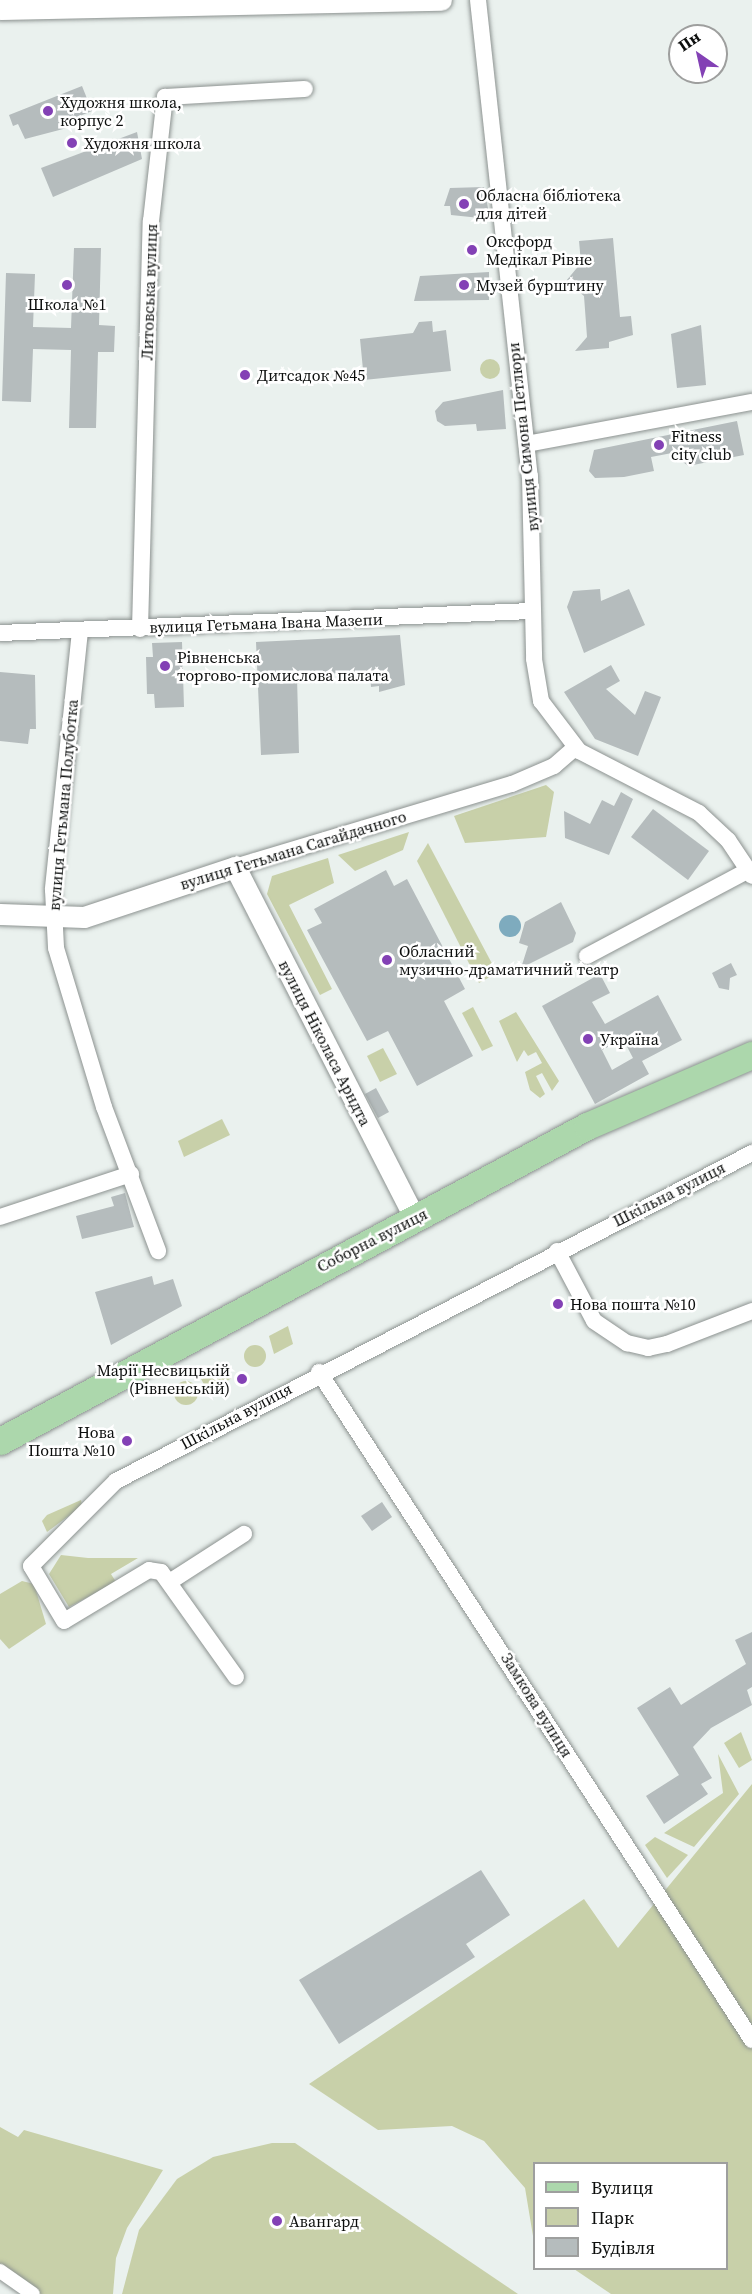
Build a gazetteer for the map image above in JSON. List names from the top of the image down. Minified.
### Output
{"streets":{"main road":["Соборна вулиця"],"street":["Литовська вулиця","вулиця Симона Петлюри","вулиця Гетьмана Івана Мазепи","вулиця Гетьмана Полуботка","вулиця Гетьмана Сагайдачного","вулиця Ніколаса Арндта","Шкільна вулиця","Замкова вулиця"]},"crossings":[["Литовська вулиця","вулиця Гетьмана Івана Мазепи"],["вулиця Симона Петлюри","вулиця Гетьмана Івана Мазепи"],["вулиця Симона Петлюри","вулиця Гетьмана Сагайдачного"],["вулиця Гетьмана Івана Мазепи","вулиця Гетьмана Полуботка"],["вулиця Гетьмана Полуботка","вулиця Гетьмана Сагайдачного"],["вулиця Гетьмана Сагайдачного","вулиця Ніколаса Арндта"],["вулиця Ніколаса Арндта","Соборна вулиця"],["Шкільна вулиця","Замкова вулиця"]],"places":["Художня школа, корпус 2","Художня школа","Обласна бібліотека для дітей","Оксфорд Медікал Рівне","Школа №1","Музей бурштину","Дитсадок №45","Fitness city club","Рівненська торгово-промислова палата","Обласний музично-драматичний театр","Україна","Нова пошта №10","Марії Несвицькій (Рівненській)","Нова Пошта №10","Авангард"],"legend":["Вулиця","Парк","Будівля"],"north":"top left"}
